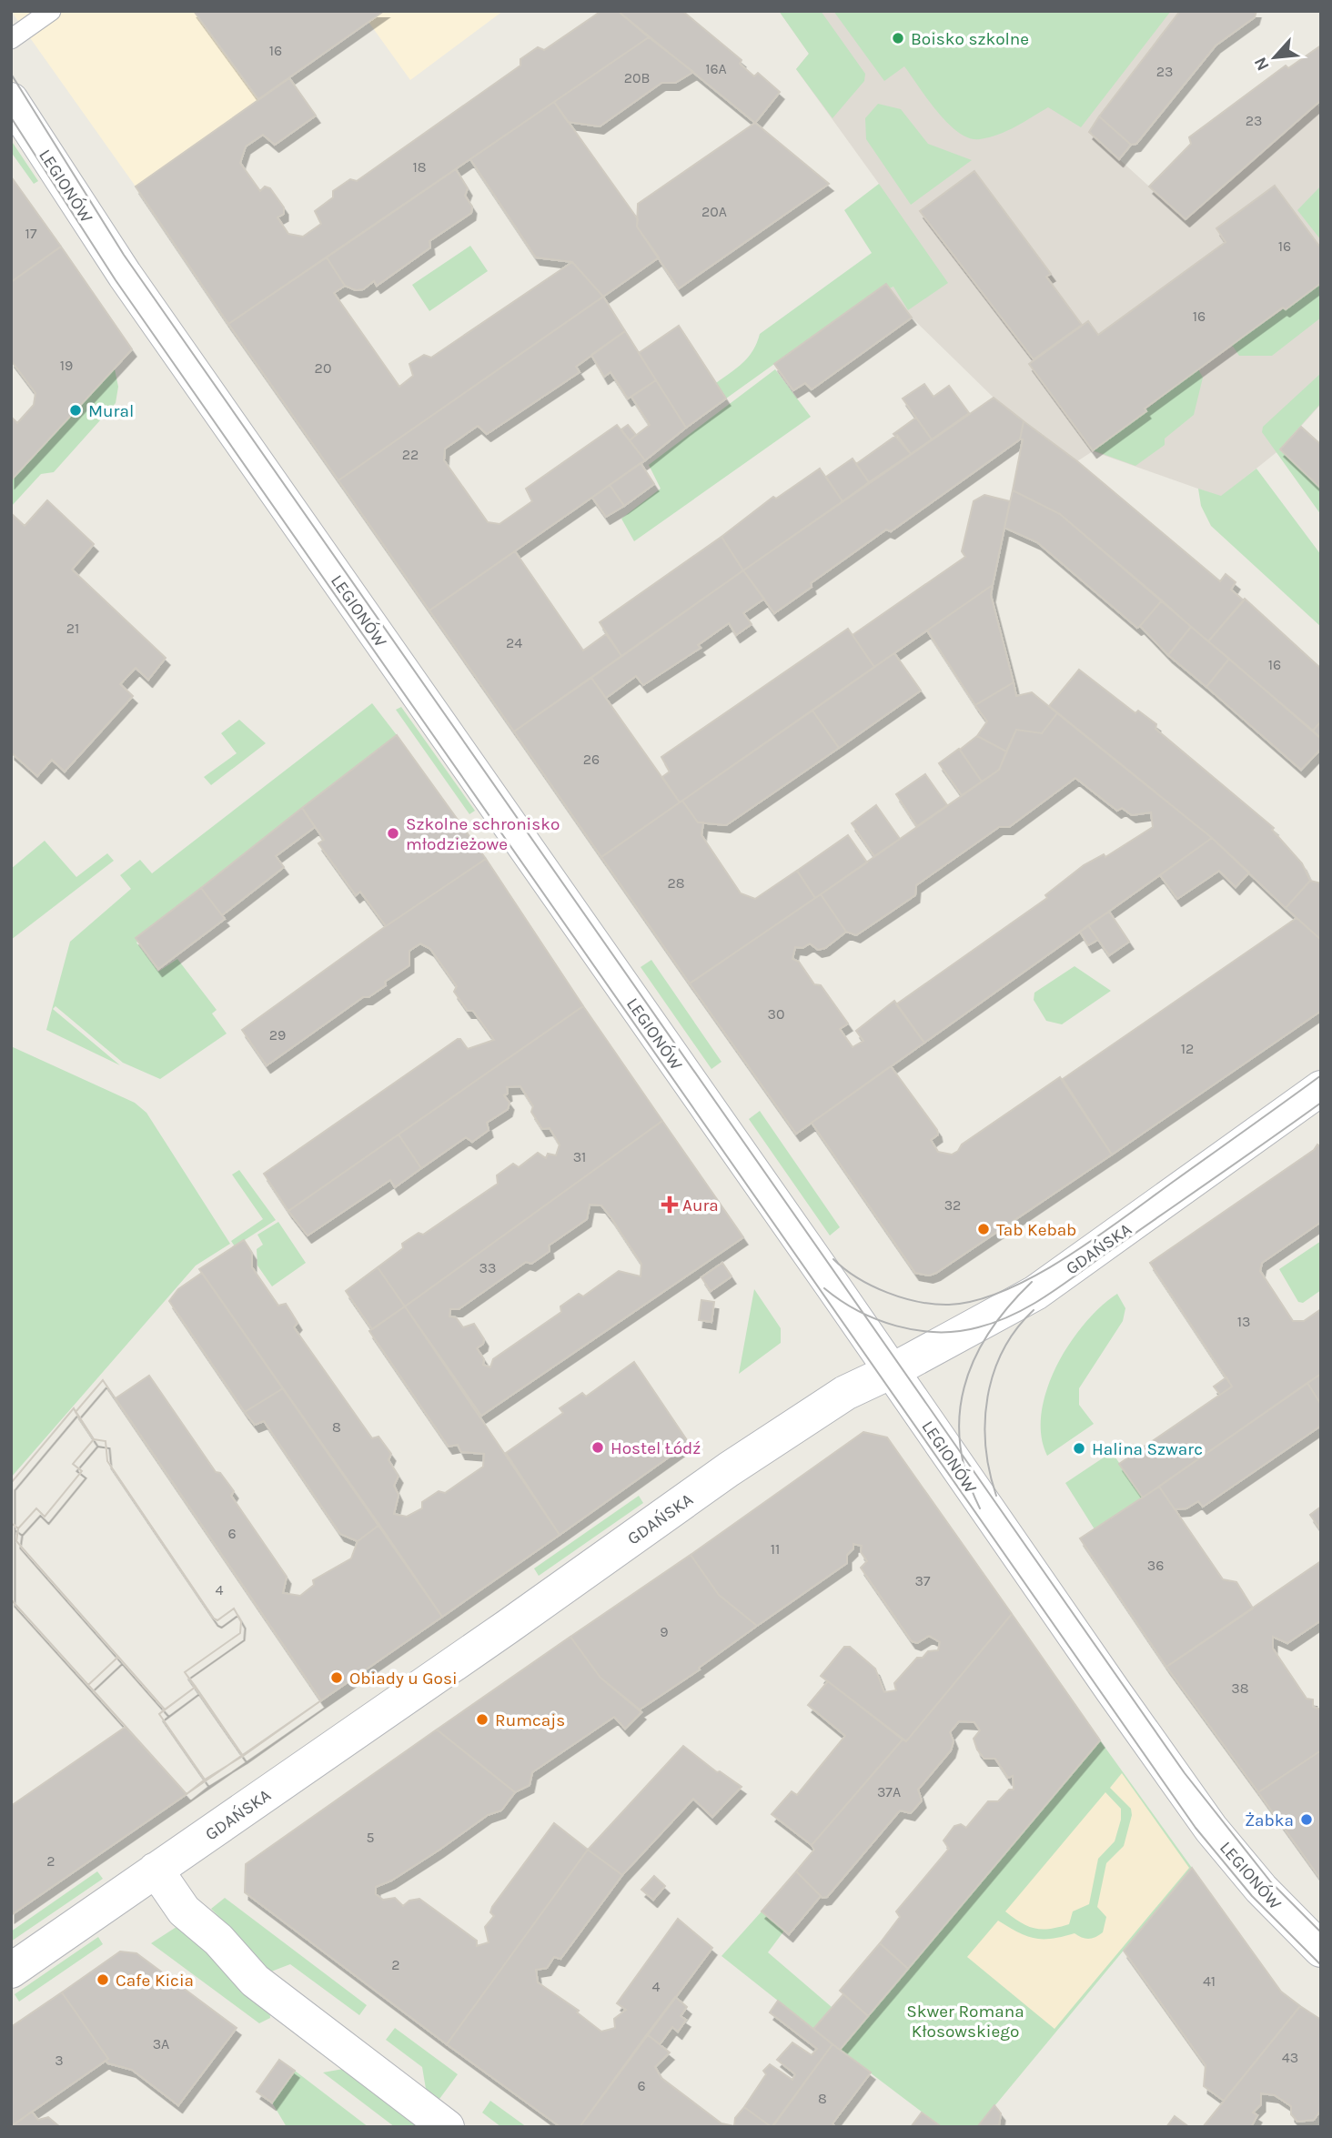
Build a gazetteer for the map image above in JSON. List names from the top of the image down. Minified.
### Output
{"streets":{"street":["LEGIONÓW","GDAŃSKA"]},"crossings":[["LEGIONÓW","GDAŃSKA"]],"parks":["Skwer Romana Kłosowskiego"],"places":{"other":["Boisko szkolne","Mural","Szkolne schronisko młodzieżowe","Tab Kebab","Hostel Łódź","Halina Szwarc","Obiady u Gosi","Rumcajs","Żabka","Cafe Kicia"],"health":["Aura"]},"house_numbers":["16","16A","23","20B","23","18","20A","17","16","16","19","20","22","21","24","16","26","28","30","29","12","31","32","33","13","8","6","11","36","37","4","9","38","37A","5","2","2","41","4","3A","43","3","6","8"],"north":"bottom left"}
